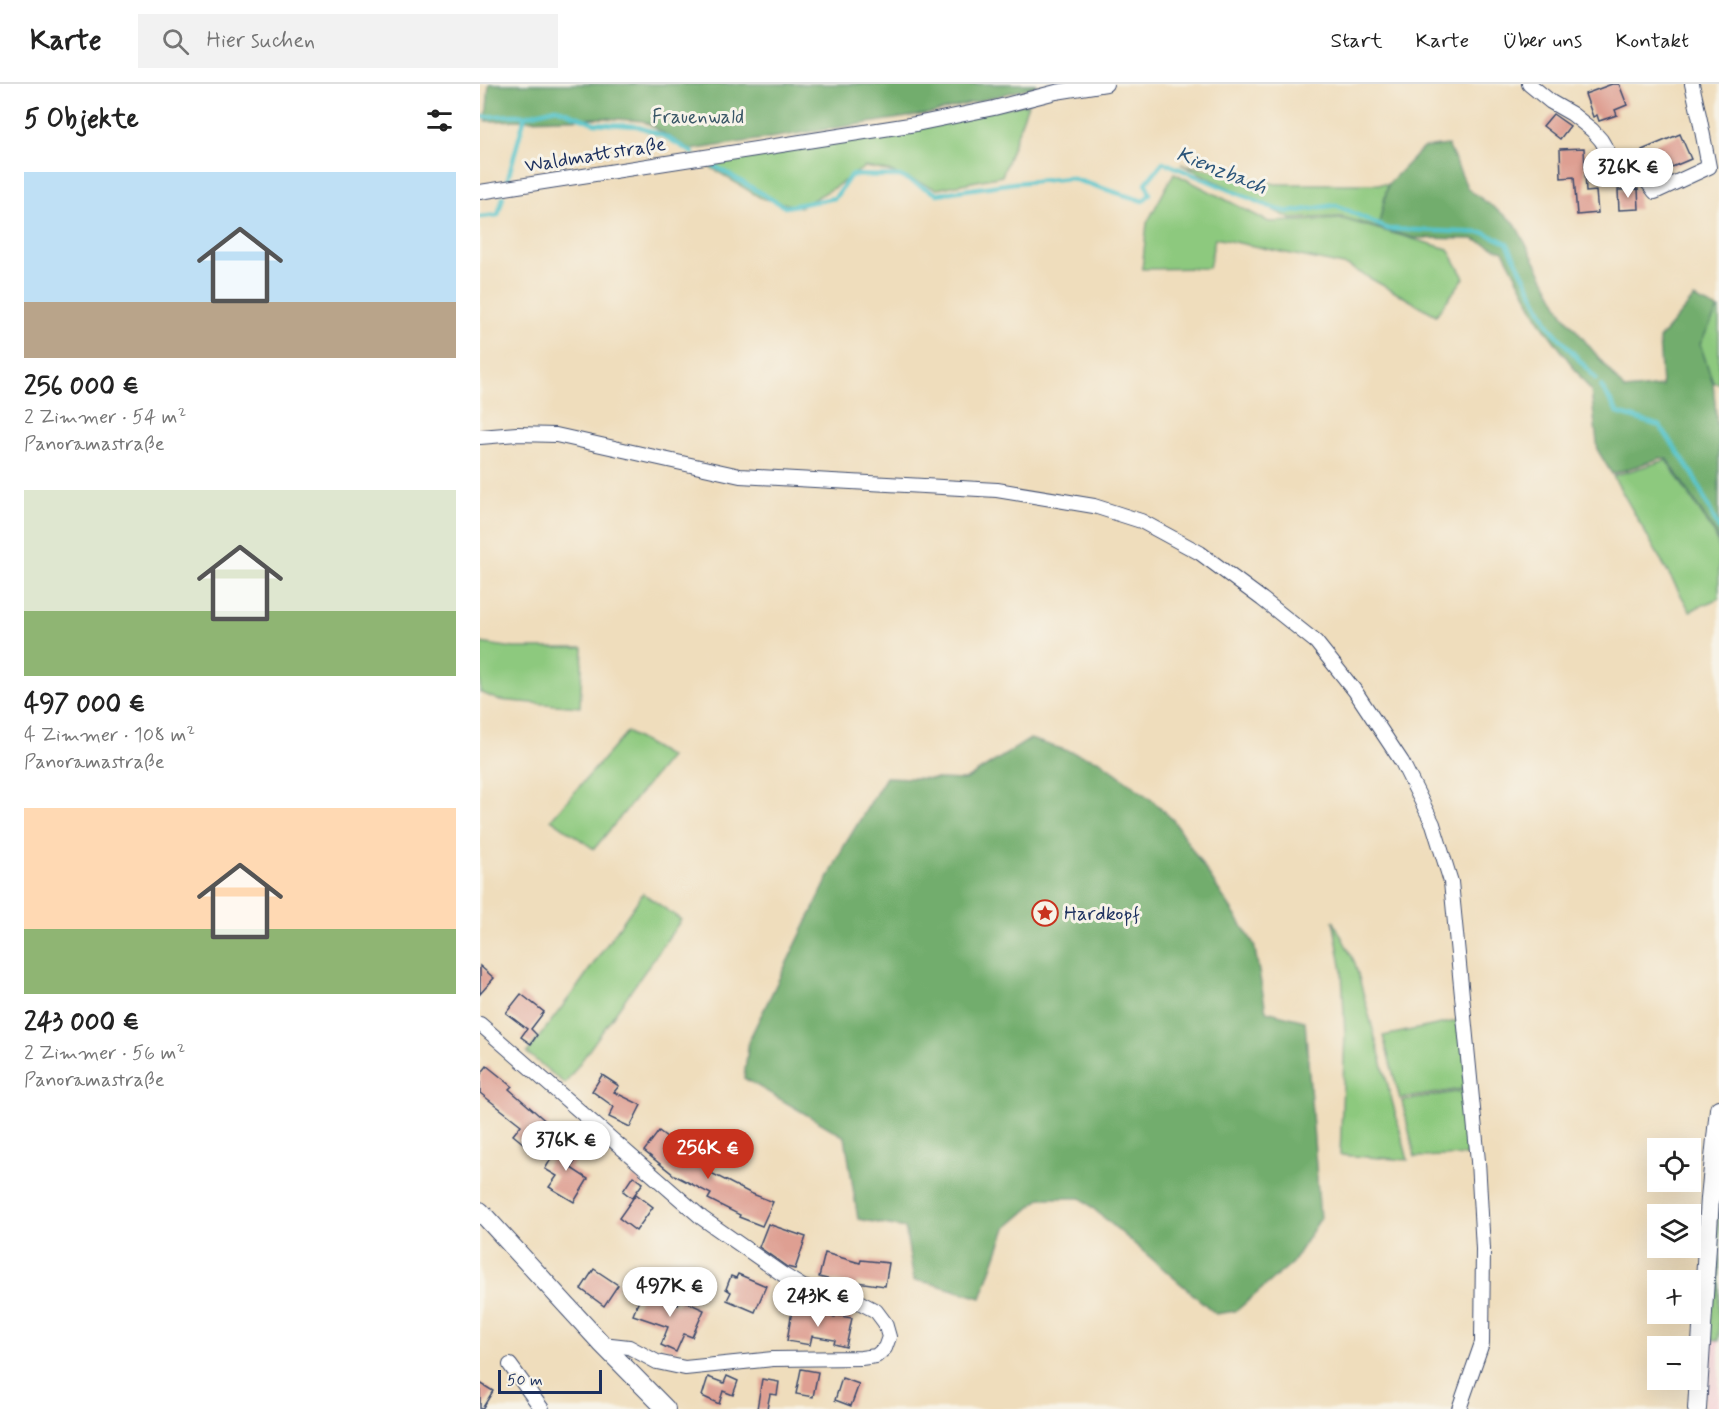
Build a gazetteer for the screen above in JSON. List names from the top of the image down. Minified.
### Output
{"streets":{"street":["Waldmattstraße"]},"water":["Kienzbach"],"parks":["Frauenwald"],"places":{"place":["Hardkopf"]},"scale_bar":"50 m","page":{"header":"Karte","search":"Hier suchen","nav":["Start","Karte","Über uns","Kontakt"],"heading":"5 Objekte","price":["326K €","376K €","256K €","497K €","243K €"],"list":[{"name":"256 000 €","note":"2 Zimmer · 54 m² · Panoramastraße"},{"name":"497 000 €","note":"4 Zimmer · 108 m² · Panoramastraße"},{"name":"243 000 €","note":"2 Zimmer · 56 m² · Panoramastraße"}],"map_buttons":["+","−"],"scale":"50 m"}}
